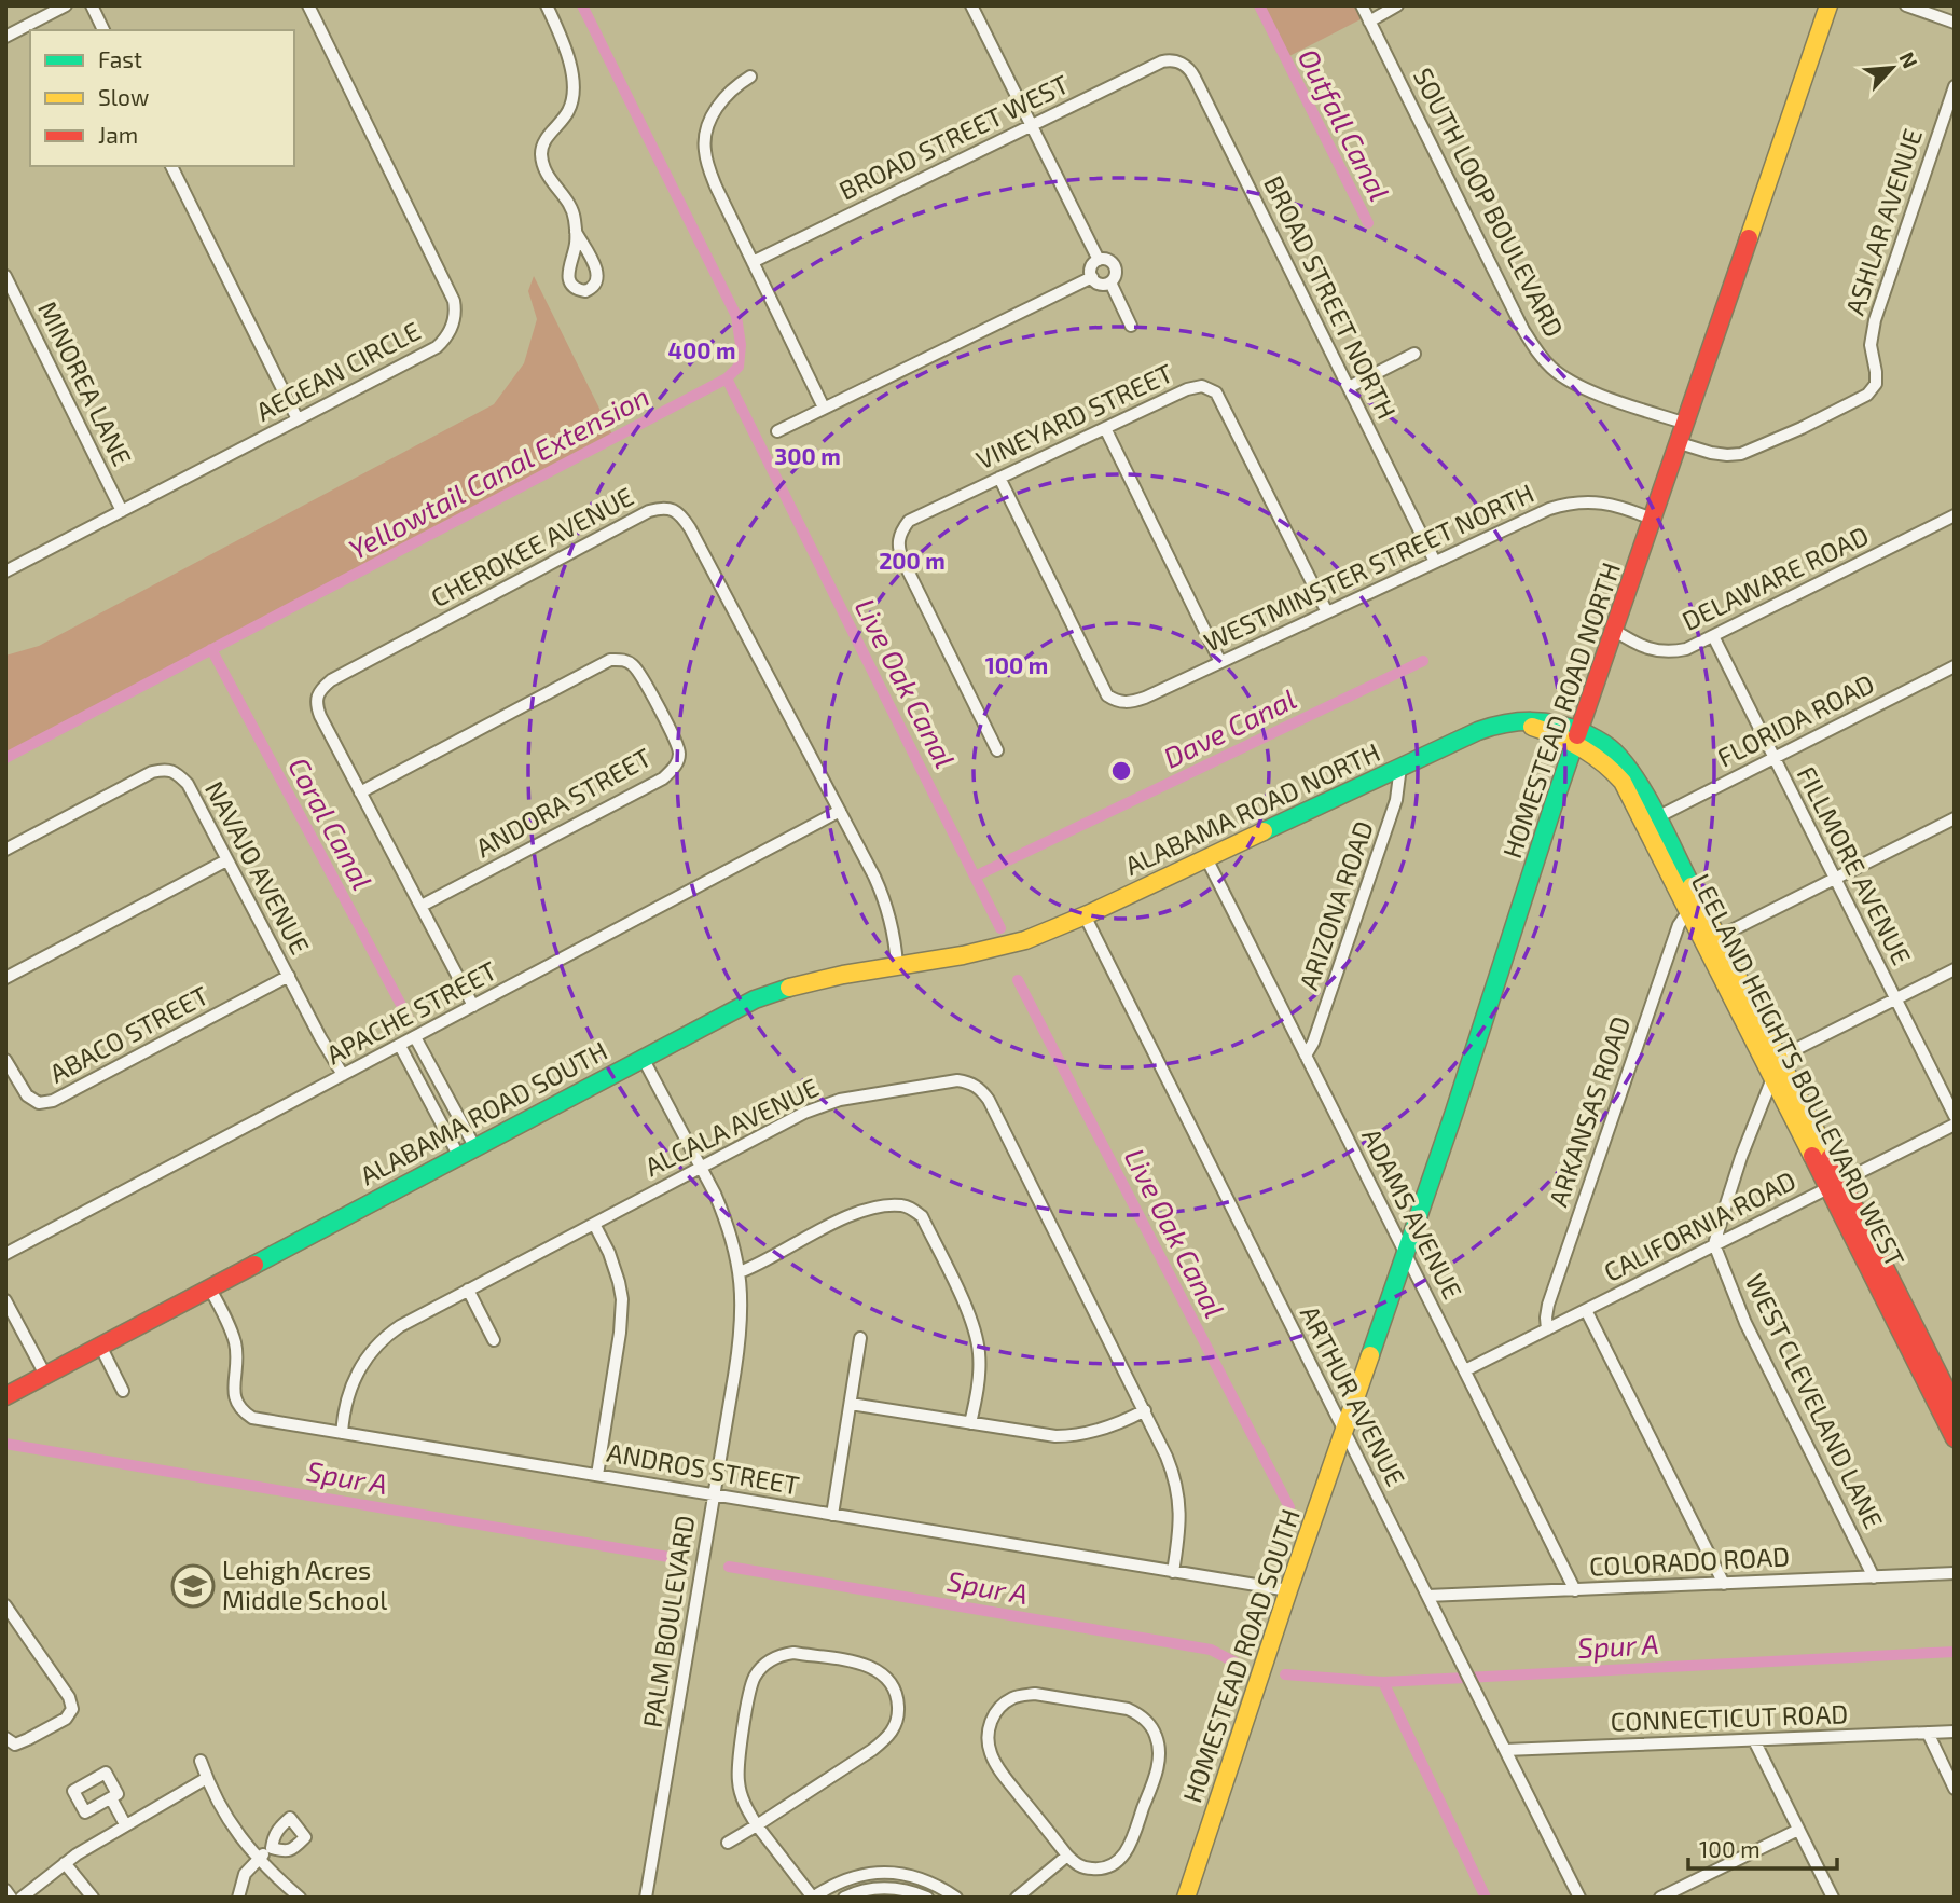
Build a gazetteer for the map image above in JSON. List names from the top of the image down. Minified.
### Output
{"streets":{"main road":["HOMESTEAD ROAD NORTH","ALABAMA ROAD NORTH","LEELAND HEIGHTS BOULEVARD WEST","ALABAMA ROAD SOUTH","HOMESTEAD ROAD SOUTH"],"street":["BROAD STREET WEST","SOUTH LOOP BOULEVARD","ASHLAR AVENUE","BROAD STREET NORTH","AEGEAN CIRCLE","MINOREA LANE","VINEYARD STREET","CHEROKEE AVENUE","WESTMINSTER STREET NORTH","DELAWARE ROAD","FLORIDA ROAD","ANDORA STREET","FILLMORE AVENUE","NAVAJO AVENUE","ARIZONA ROAD","APACHE STREET","ABACO STREET","ARKANSAS ROAD","ALCALA AVENUE","ADAMS AVENUE","CALIFORNIA ROAD","ARTHUR AVENUE","WEST CLEVELAND LANE","ANDROS STREET","COLORADO ROAD","PALM BOULEVARD","CONNECTICUT ROAD"]},"crossings":[["BROAD STREET WEST","BROAD STREET NORTH"],["SOUTH LOOP BOULEVARD","HOMESTEAD ROAD NORTH"],["ASHLAR AVENUE","HOMESTEAD ROAD NORTH"],["BROAD STREET NORTH","WESTMINSTER STREET NORTH"],["AEGEAN CIRCLE","MINOREA LANE"],["VINEYARD STREET","WESTMINSTER STREET NORTH"],["CHEROKEE AVENUE","ANDORA STREET"],["CHEROKEE AVENUE","APACHE STREET"],["CHEROKEE AVENUE","ALABAMA ROAD SOUTH"],["WESTMINSTER STREET NORTH","HOMESTEAD ROAD NORTH"],["DELAWARE ROAD","HOMESTEAD ROAD NORTH"],["DELAWARE ROAD","FILLMORE AVENUE"],["HOMESTEAD ROAD NORTH","ALABAMA ROAD NORTH"],["HOMESTEAD ROAD NORTH","LEELAND HEIGHTS BOULEVARD WEST"],["HOMESTEAD ROAD NORTH","ADAMS AVENUE"],["HOMESTEAD ROAD NORTH","ARTHUR AVENUE"],["HOMESTEAD ROAD NORTH","HOMESTEAD ROAD SOUTH"],["FLORIDA ROAD","FILLMORE AVENUE"],["FLORIDA ROAD","LEELAND HEIGHTS BOULEVARD WEST"],["ALABAMA ROAD NORTH","ARIZONA ROAD"],["ALABAMA ROAD NORTH","LEELAND HEIGHTS BOULEVARD WEST"],["ALABAMA ROAD NORTH","ALABAMA ROAD SOUTH"],["ALABAMA ROAD NORTH","ADAMS AVENUE"],["ALABAMA ROAD NORTH","ARTHUR AVENUE"],["NAVAJO AVENUE","APACHE STREET"],["NAVAJO AVENUE","ABACO STREET"],["ARIZONA ROAD","ADAMS AVENUE"],["LEELAND HEIGHTS BOULEVARD WEST","ARKANSAS ROAD"],["LEELAND HEIGHTS BOULEVARD WEST","CALIFORNIA ROAD"],["ARKANSAS ROAD","CALIFORNIA ROAD"],["ALABAMA ROAD SOUTH","ANDROS STREET"],["ALABAMA ROAD SOUTH","PALM BOULEVARD"],["ALCALA AVENUE","ANDROS STREET"],["ALCALA AVENUE","PALM BOULEVARD"],["ADAMS AVENUE","CALIFORNIA ROAD"],["ADAMS AVENUE","COLORADO ROAD"],["CALIFORNIA ROAD","WEST CLEVELAND LANE"],["ARTHUR AVENUE","COLORADO ROAD"],["ARTHUR AVENUE","HOMESTEAD ROAD SOUTH"],["ARTHUR AVENUE","CONNECTICUT ROAD"],["WEST CLEVELAND LANE","COLORADO ROAD"],["ANDROS STREET","PALM BOULEVARD"],["ANDROS STREET","HOMESTEAD ROAD SOUTH"]],"water":["Outfall Canal","Yellowtail Canal Extension","Live Oak Canal","Dave Canal","Coral Canal","Spur A"],"places":{"school or university":["Lehigh Acres Middle School"]},"legend":["Fast","Slow","Jam"],"scale_bar":"100 m","north":"top right","rings":["400 m","300 m","200 m","100 m"]}
